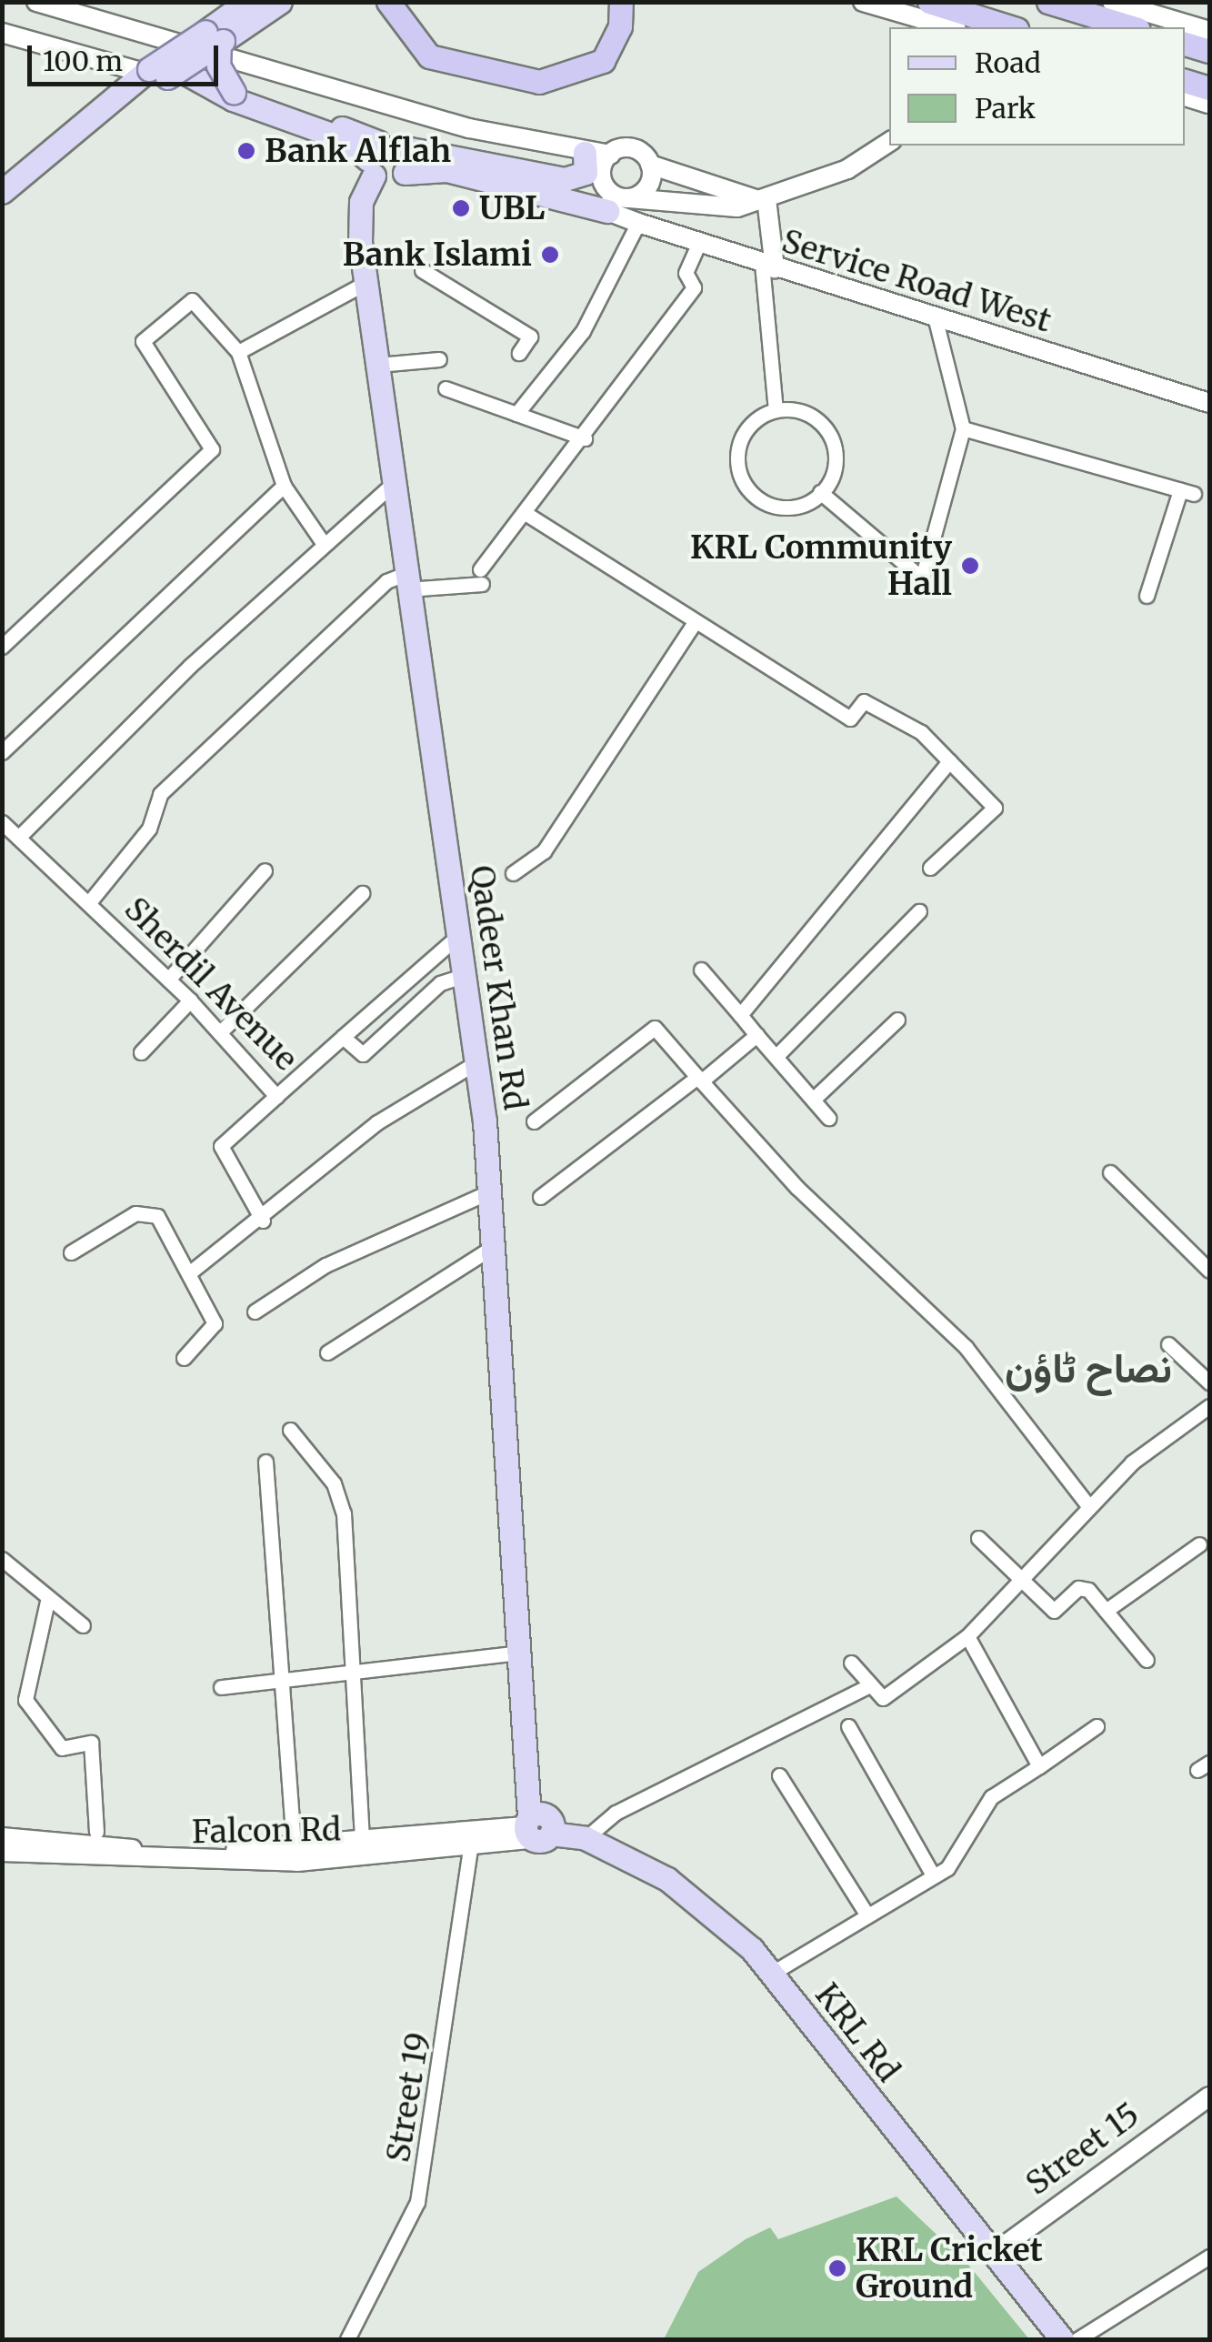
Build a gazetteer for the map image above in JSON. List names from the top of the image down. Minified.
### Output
{"streets":{"main road":["Qadeer Khan Rd","KRL Rd"],"street":["Service Road West","Sherdil Avenue","Falcon Rd","Street 19","Street 15"]},"crossings":[["Sherdil Avenue","Qadeer Khan Rd"],["Qadeer Khan Rd","Falcon Rd"],["Qadeer Khan Rd","KRL Rd"],["Falcon Rd","KRL Rd"],["Falcon Rd","Street 19"],["KRL Rd","Street 15"]],"districts":["نصاح ٹاؤن"],"places":["Bank Alflah","UBL","Bank Islami","KRL Community Hall","KRL Cricket Ground"],"legend":["Road","Park"],"scale_bar":"100 m"}
